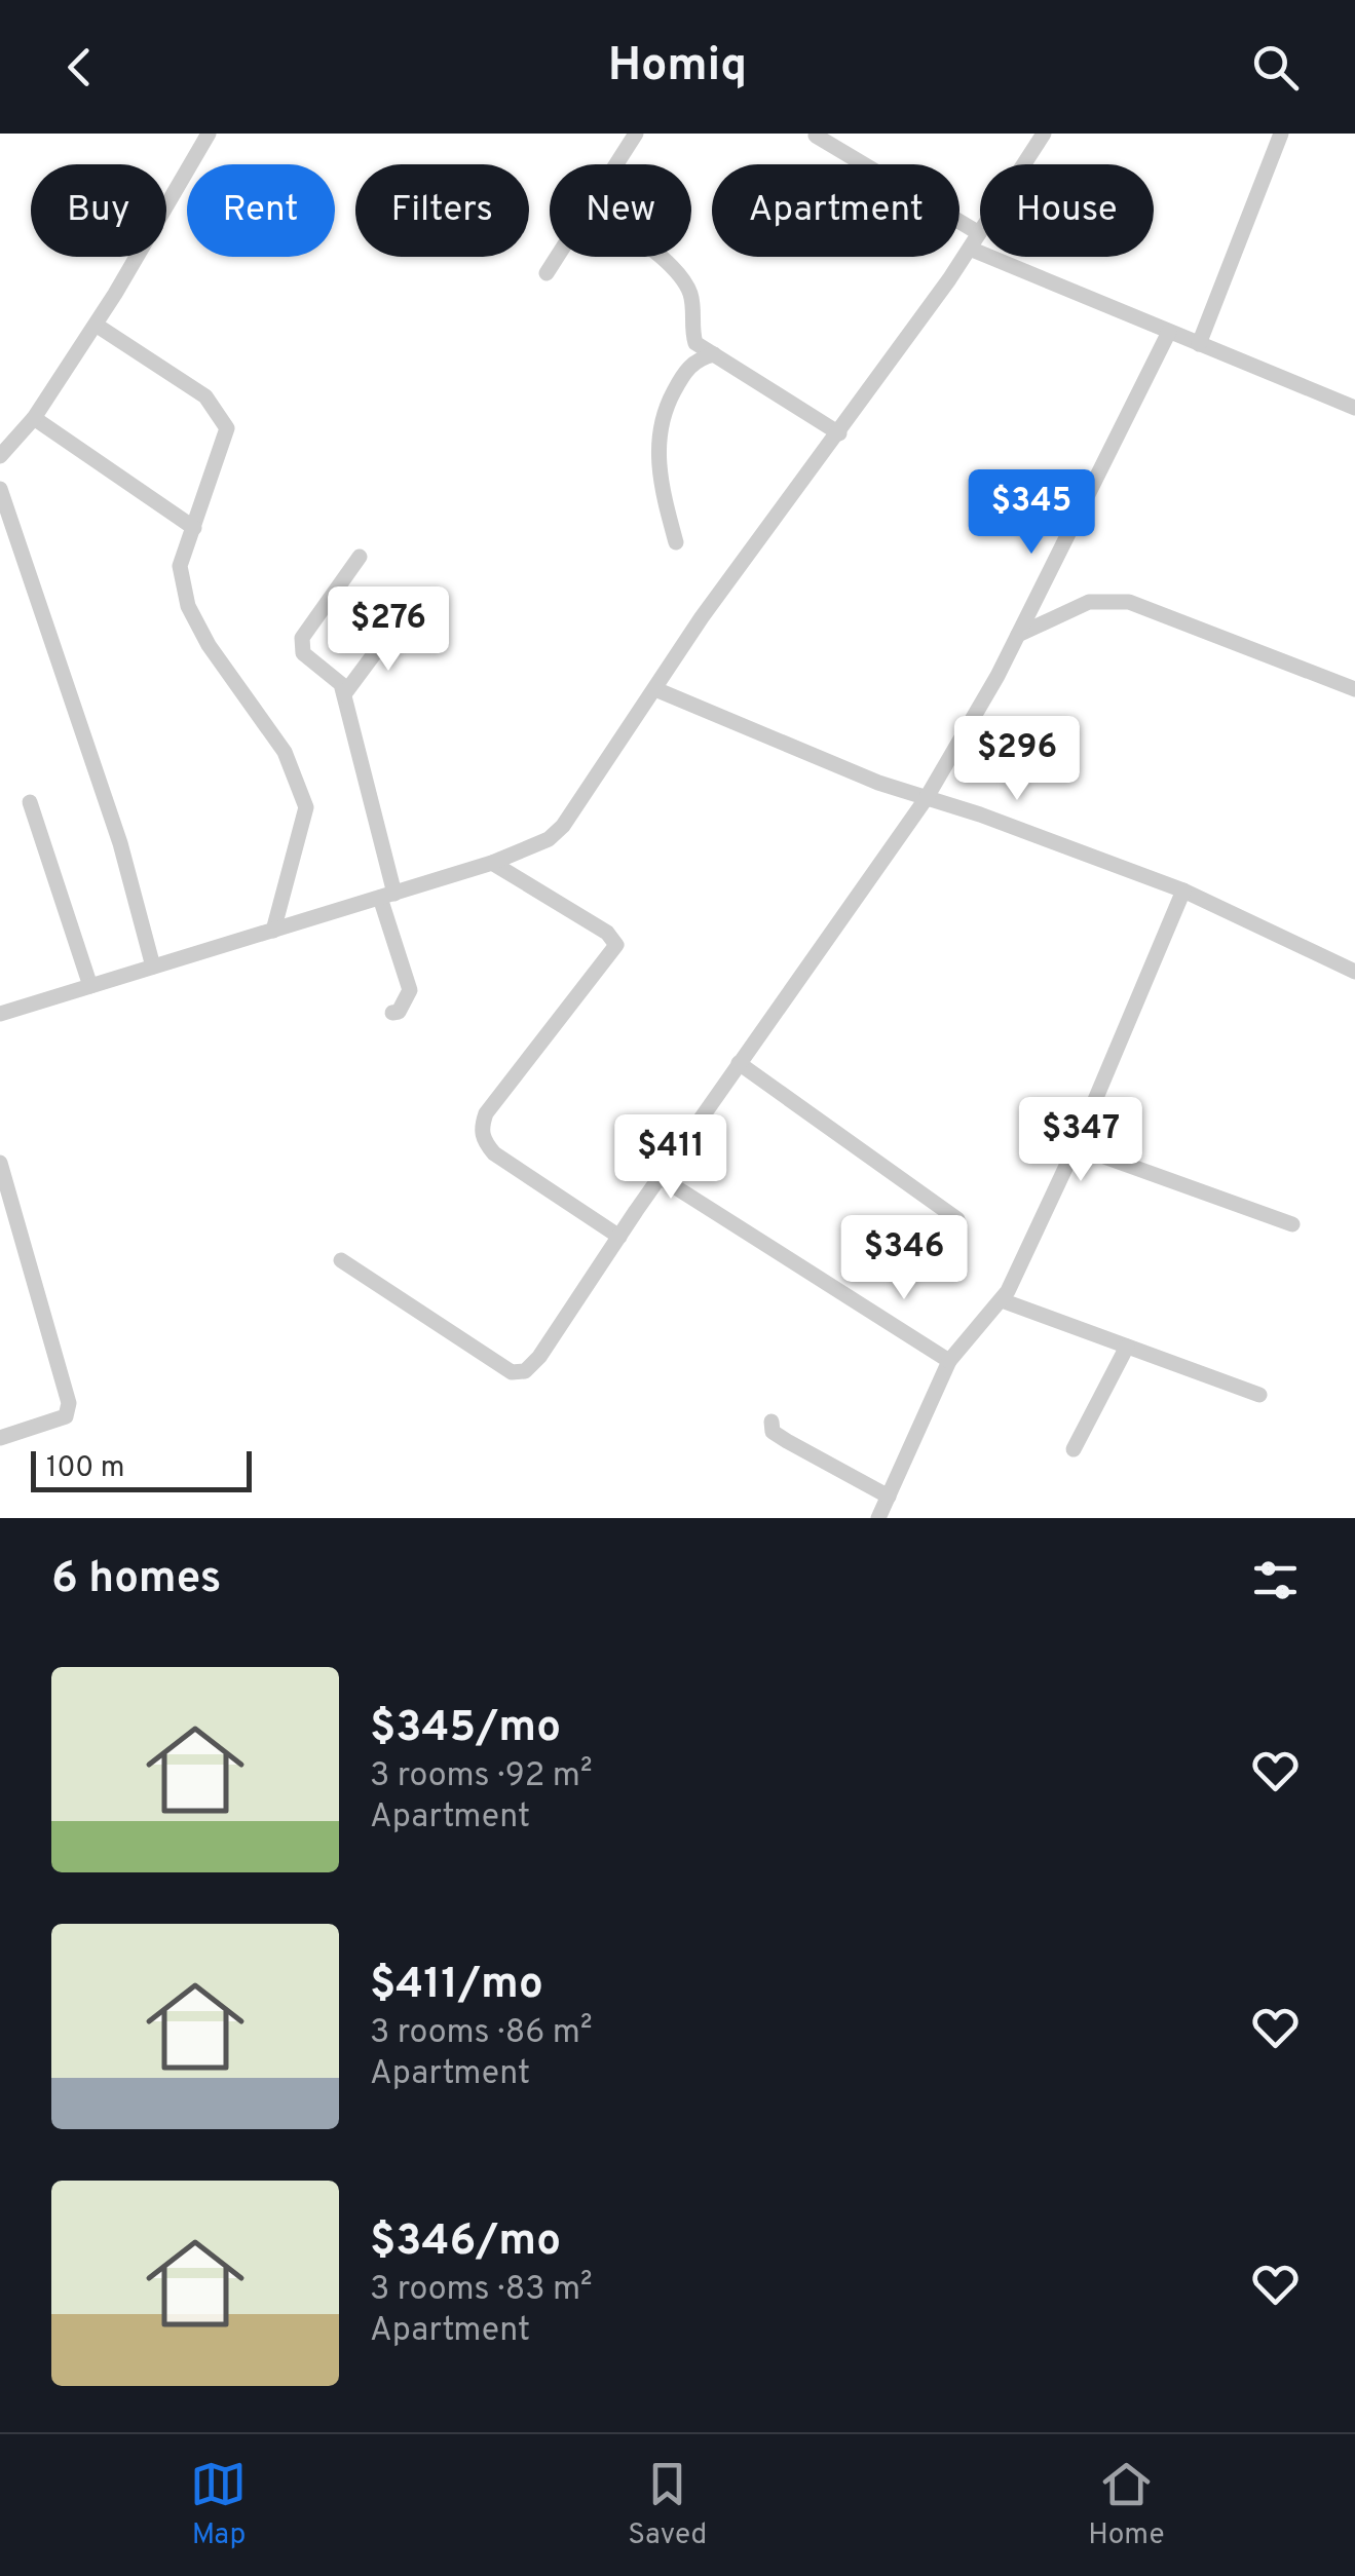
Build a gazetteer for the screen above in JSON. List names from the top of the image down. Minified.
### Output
{"scale_bar":"100 m","page":{"header":"Homiq","chip":["Buy","Rent","Filters","New","Apartment","House"],"price":["$345","$276","$296","$347","$411","$346"],"scale":"100 m","heading":"6 homes","list":[{"name":"$345/mo","note":"3 rooms · 92 m² · Apartment"},{"name":"$411/mo","note":"3 rooms · 86 m² · Apartment"},{"name":"$346/mo","note":"3 rooms · 83 m² · Apartment"}],"tabs":["Map","Saved","Home"]}}
